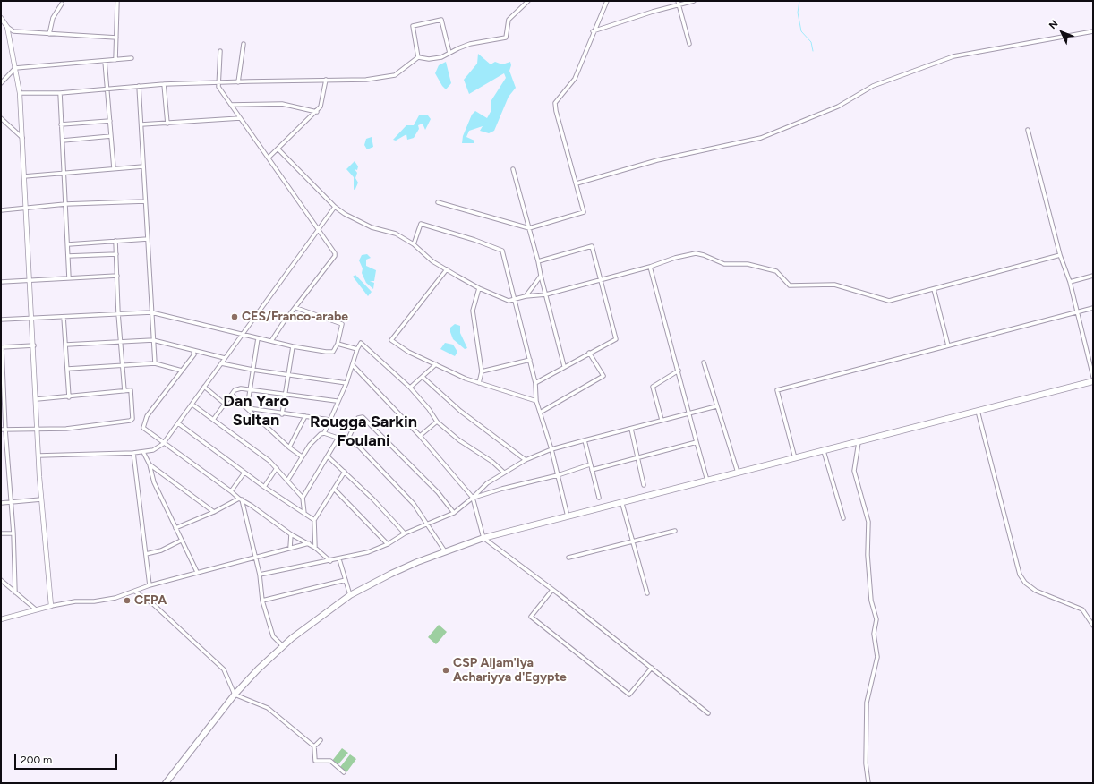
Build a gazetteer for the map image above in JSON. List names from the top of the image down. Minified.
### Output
{"districts":["Dan Yaro Sultan","Rougga Sarkin Foulani"],"places":["CES/Franco-arabe","CFPA","CSP Aljam'iya Achariyya d'Egypte"],"scale_bar":"200 m","north":"top left"}
